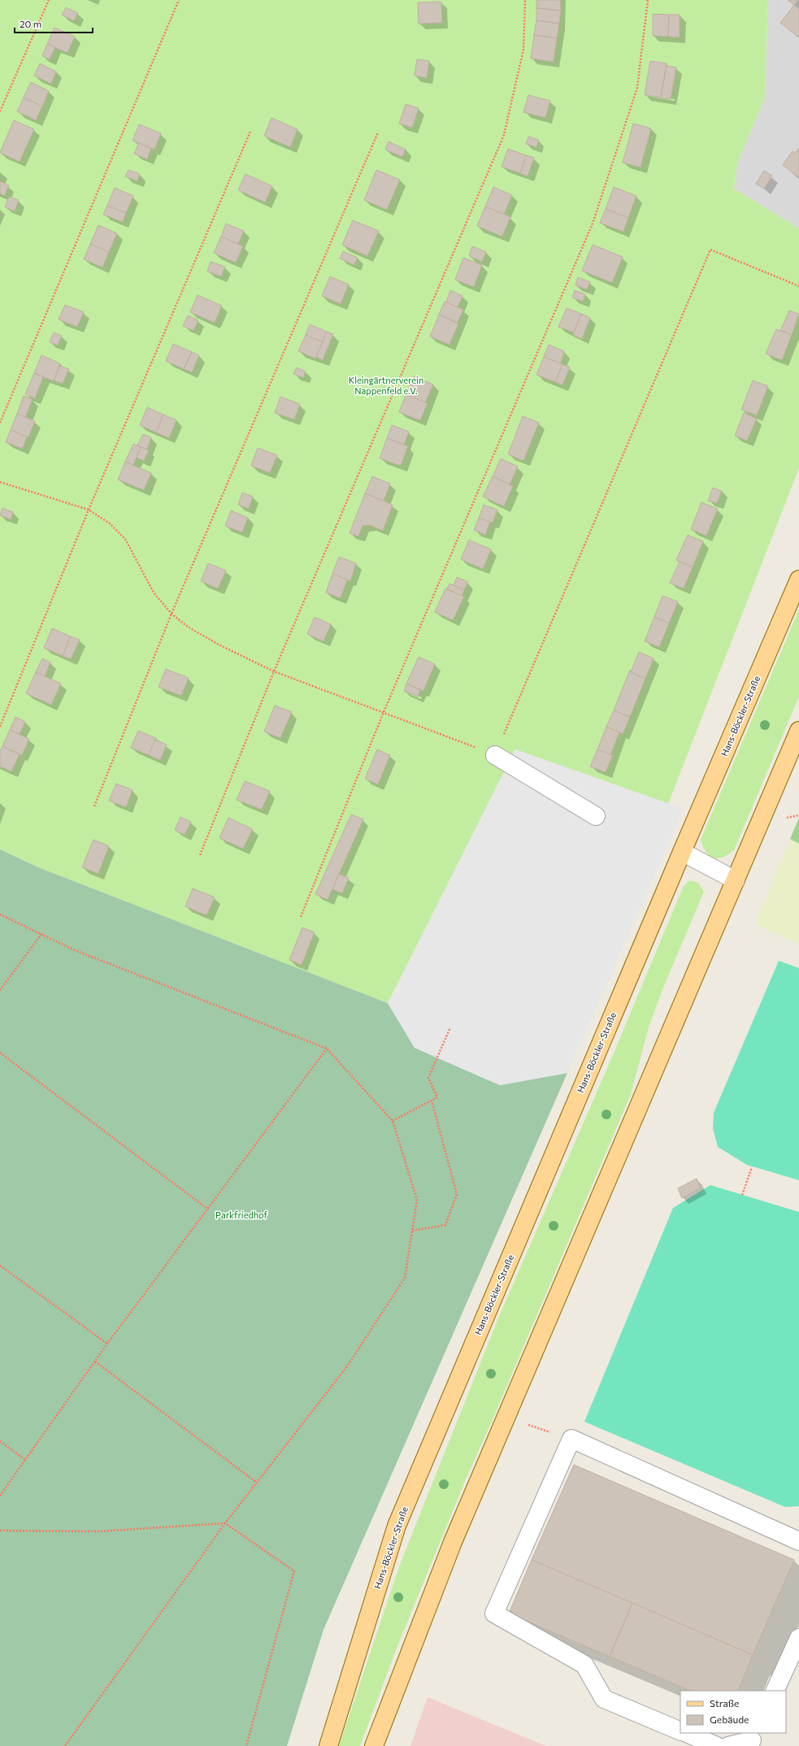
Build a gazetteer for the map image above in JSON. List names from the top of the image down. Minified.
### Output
{"streets":{"main road":["Hans-Böckler-Straße"]},"parks":["Kleingärtnerverein Nappenfeld e.V.","Parkfriedhof"],"legend":["Straße","Gebäude"],"scale_bar":"20 m"}
